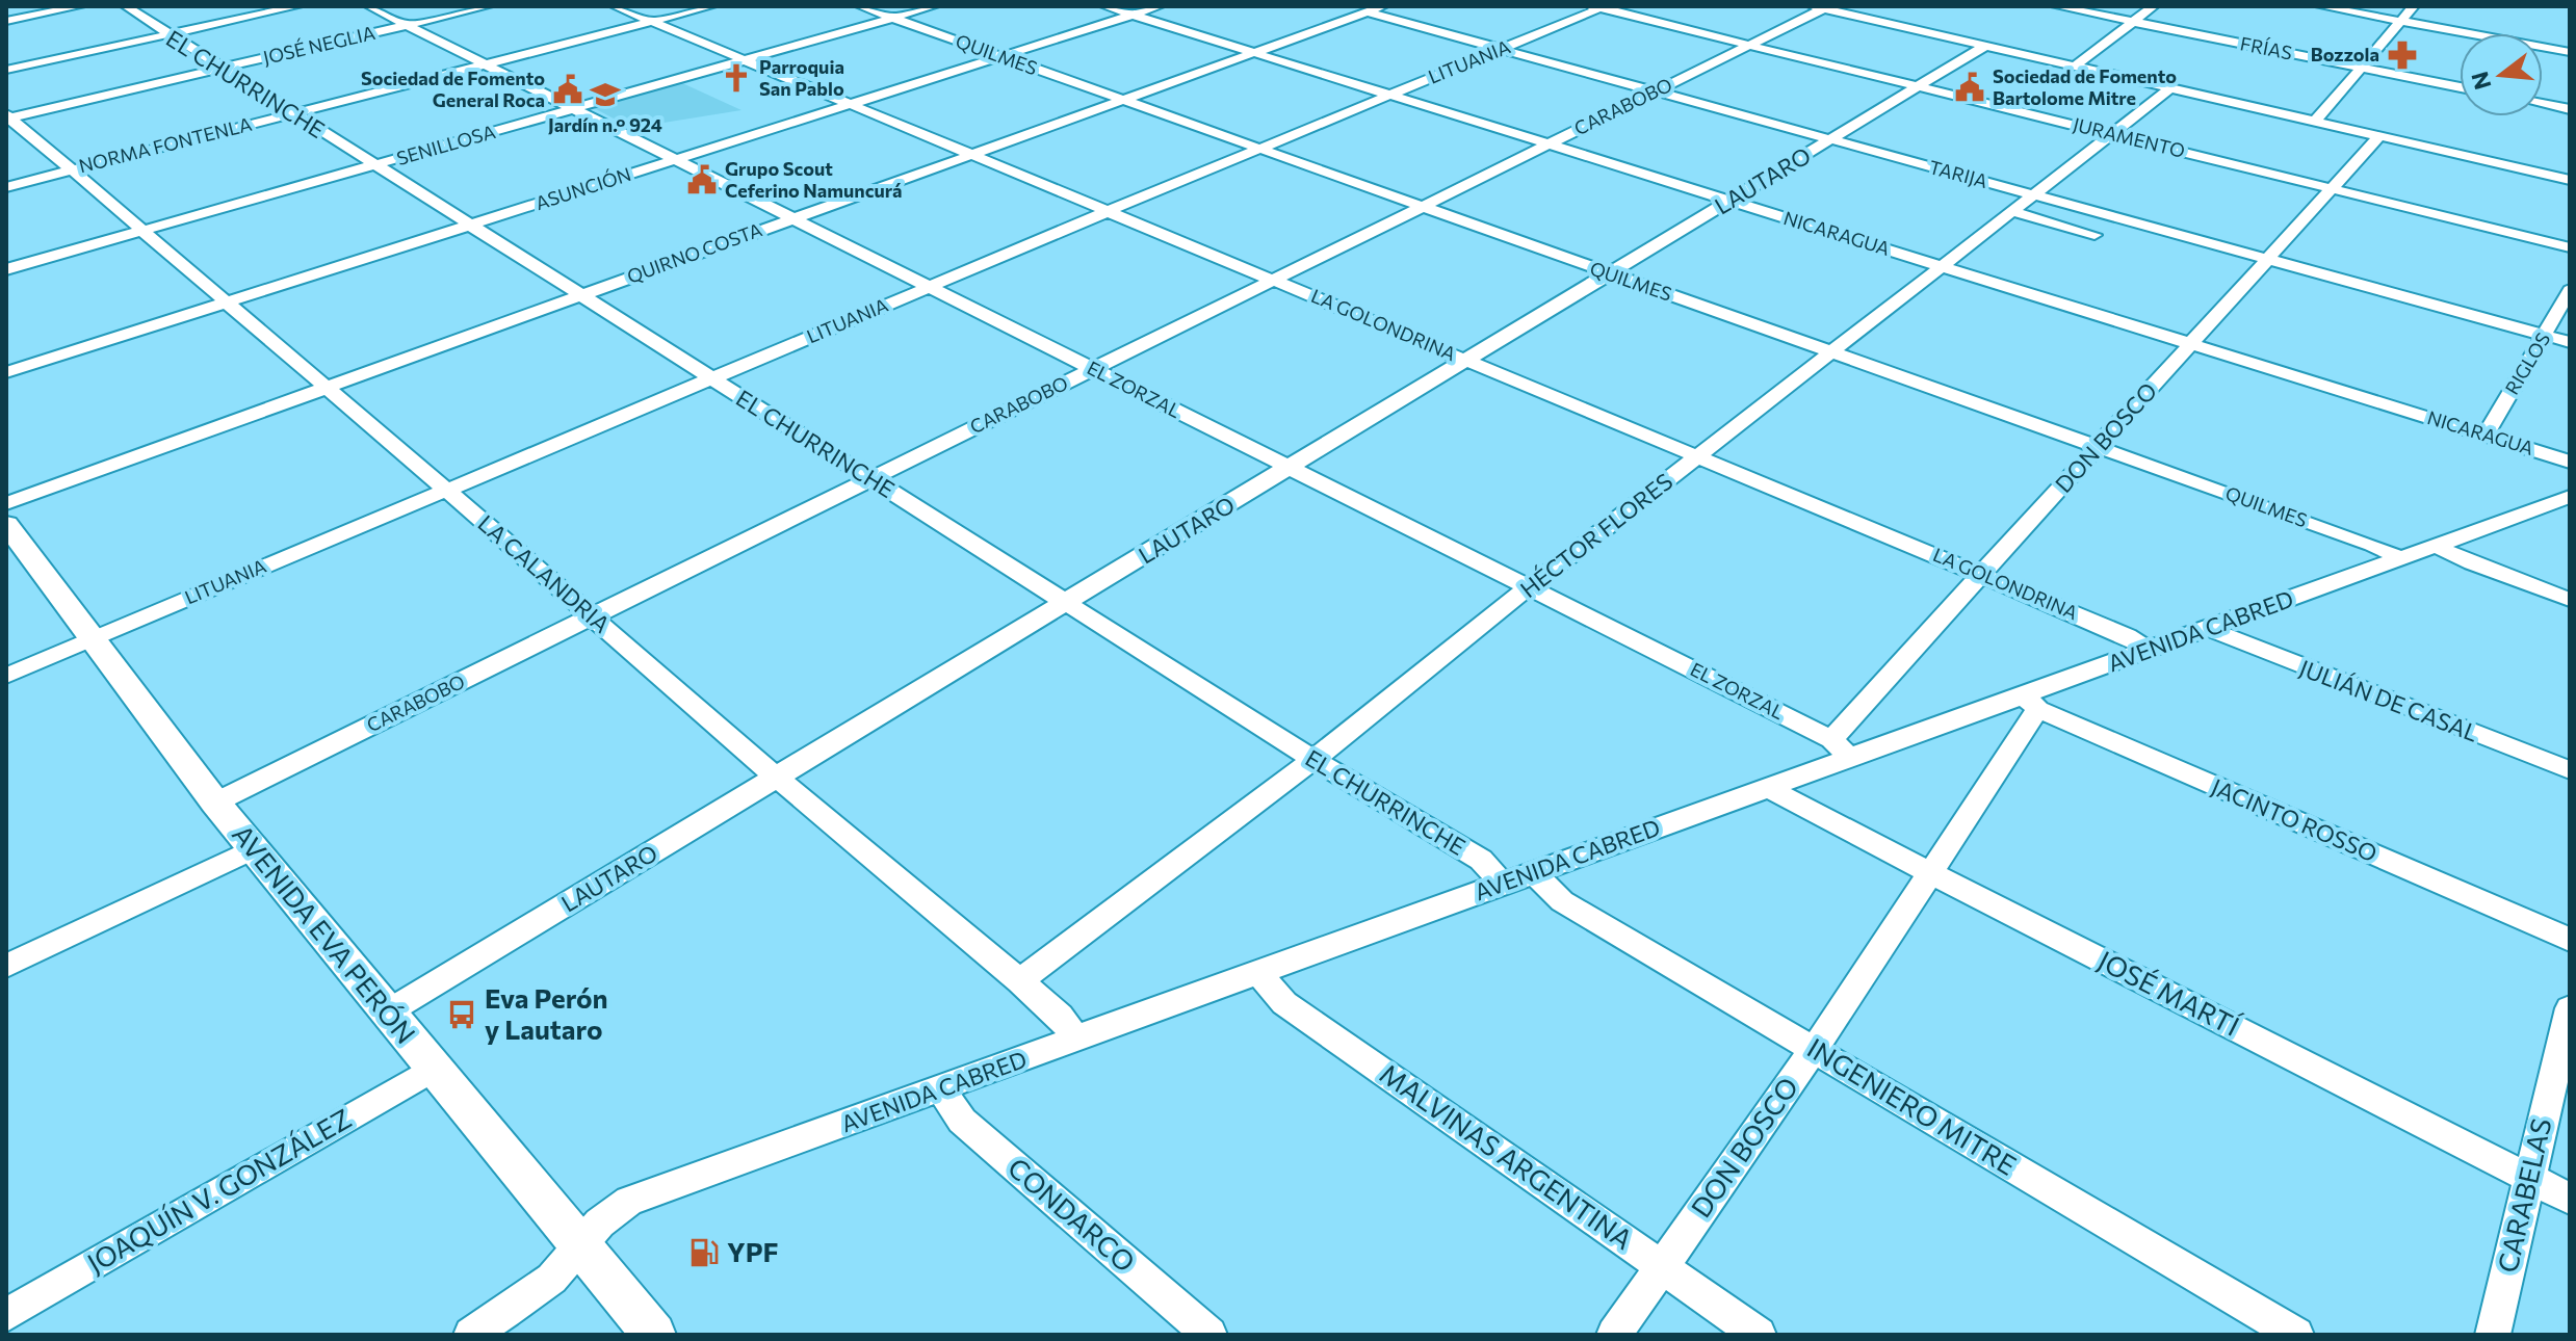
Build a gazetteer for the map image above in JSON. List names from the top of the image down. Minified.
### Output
{"streets":{"main road":["AVENIDA EVA PERÓN"],"street":["JOSÉ NEGLIA","FRÍAS","QUILMES","LITUANIA","EL CHURRINCHE","CARABOBO","JURAMENTO","NORMA FONTENLA","SENILLOSA","TARIJA","LAUTARO","ASUNCIÓN","NICARAGUA","QUIRNO COSTA","LA GOLONDRINA","RIGLOS","EL ZORZAL","DON BOSCO","HÉCTOR FLORES","LA CALANDRIA","AVENIDA CABRED","JULIÁN DE CASAL","JACINTO ROSSO","JOSÉ MARTÍ","INGENIERO MITRE","MALVINAS ARGENTINA","JOAQUÍN V. GONZÁLEZ","CARABELAS","CONDARCO"]},"crossings":[["JOSÉ NEGLIA","EL CHURRINCHE"],["JOSÉ NEGLIA","EL ZORZAL"],["JOSÉ NEGLIA","LA CALANDRIA"],["QUILMES","LITUANIA"],["QUILMES","CARABOBO"],["QUILMES","SENILLOSA"],["QUILMES","LAUTARO"],["QUILMES","ASUNCIÓN"],["QUILMES","QUIRNO COSTA"],["QUILMES","DON BOSCO"],["QUILMES","HÉCTOR FLORES"],["QUILMES","AVENIDA CABRED"],["LITUANIA","EL CHURRINCHE"],["LITUANIA","JURAMENTO"],["LITUANIA","TARIJA"],["LITUANIA","NICARAGUA"],["LITUANIA","LA GOLONDRINA"],["LITUANIA","EL ZORZAL"],["LITUANIA","LA CALANDRIA"],["LITUANIA","AVENIDA EVA PERÓN"],["EL CHURRINCHE","CARABOBO"],["EL CHURRINCHE","NORMA FONTENLA"],["EL CHURRINCHE","SENILLOSA"],["EL CHURRINCHE","LAUTARO"],["EL CHURRINCHE","ASUNCIÓN"],["EL CHURRINCHE","QUIRNO COSTA"],["EL CHURRINCHE","HÉCTOR FLORES"],["EL CHURRINCHE","AVENIDA CABRED"],["CARABOBO","JURAMENTO"],["CARABOBO","TARIJA"],["CARABOBO","NICARAGUA"],["CARABOBO","LA GOLONDRINA"],["CARABOBO","EL ZORZAL"],["CARABOBO","LA CALANDRIA"],["CARABOBO","AVENIDA EVA PERÓN"],["JURAMENTO","LAUTARO"],["JURAMENTO","DON BOSCO"],["JURAMENTO","HÉCTOR FLORES"],["NORMA FONTENLA","LA GOLONDRINA"],["NORMA FONTENLA","EL ZORZAL"],["NORMA FONTENLA","LA CALANDRIA"],["SENILLOSA","LA GOLONDRINA"],["SENILLOSA","EL ZORZAL"],["SENILLOSA","LA CALANDRIA"],["TARIJA","LAUTARO"],["TARIJA","QUIRNO COSTA"],["TARIJA","RIGLOS"],["TARIJA","DON BOSCO"],["TARIJA","HÉCTOR FLORES"],["LAUTARO","NICARAGUA"],["LAUTARO","LA GOLONDRINA"],["LAUTARO","EL ZORZAL"],["LAUTARO","LA CALANDRIA"],["LAUTARO","AVENIDA EVA PERÓN"],["ASUNCIÓN","NICARAGUA"],["ASUNCIÓN","LA GOLONDRINA"],["ASUNCIÓN","EL ZORZAL"],["ASUNCIÓN","LA CALANDRIA"],["NICARAGUA","QUIRNO COSTA"],["NICARAGUA","RIGLOS"],["NICARAGUA","DON BOSCO"],["NICARAGUA","HÉCTOR FLORES"],["QUIRNO COSTA","LA GOLONDRINA"],["QUIRNO COSTA","EL ZORZAL"],["QUIRNO COSTA","LA CALANDRIA"],["LA GOLONDRINA","DON BOSCO"],["LA GOLONDRINA","HÉCTOR FLORES"],["LA GOLONDRINA","AVENIDA CABRED"],["EL ZORZAL","DON BOSCO"],["EL ZORZAL","HÉCTOR FLORES"],["EL ZORZAL","AVENIDA CABRED"],["DON BOSCO","AVENIDA CABRED"],["DON BOSCO","JACINTO ROSSO"],["DON BOSCO","JOSÉ MARTÍ"],["DON BOSCO","INGENIERO MITRE"],["DON BOSCO","MALVINAS ARGENTINA"],["HÉCTOR FLORES","LA CALANDRIA"],["LA CALANDRIA","AVENIDA CABRED"],["AVENIDA CABRED","JULIÁN DE CASAL"],["AVENIDA CABRED","JACINTO ROSSO"],["AVENIDA CABRED","AVENIDA EVA PERÓN"],["AVENIDA CABRED","JOSÉ MARTÍ"],["AVENIDA CABRED","INGENIERO MITRE"],["AVENIDA CABRED","MALVINAS ARGENTINA"],["AVENIDA CABRED","CONDARCO"],["AVENIDA EVA PERÓN","JOAQUÍN V. GONZÁLEZ"],["JOSÉ MARTÍ","CARABELAS"]],"places":{"pharmacy":["Bozzola"],"church":["Parroquia San Pablo"],"public building":["Sociedad de Fomento Bartolome Mitre","Sociedad de Fomento General Roca","Grupo Scout Ceferino Namuncurá"],"school or university":["Jardín n.° 924"],"bus stop":["Eva Perón y Lautaro"],"fuel station":["YPF"]},"north":"left"}
